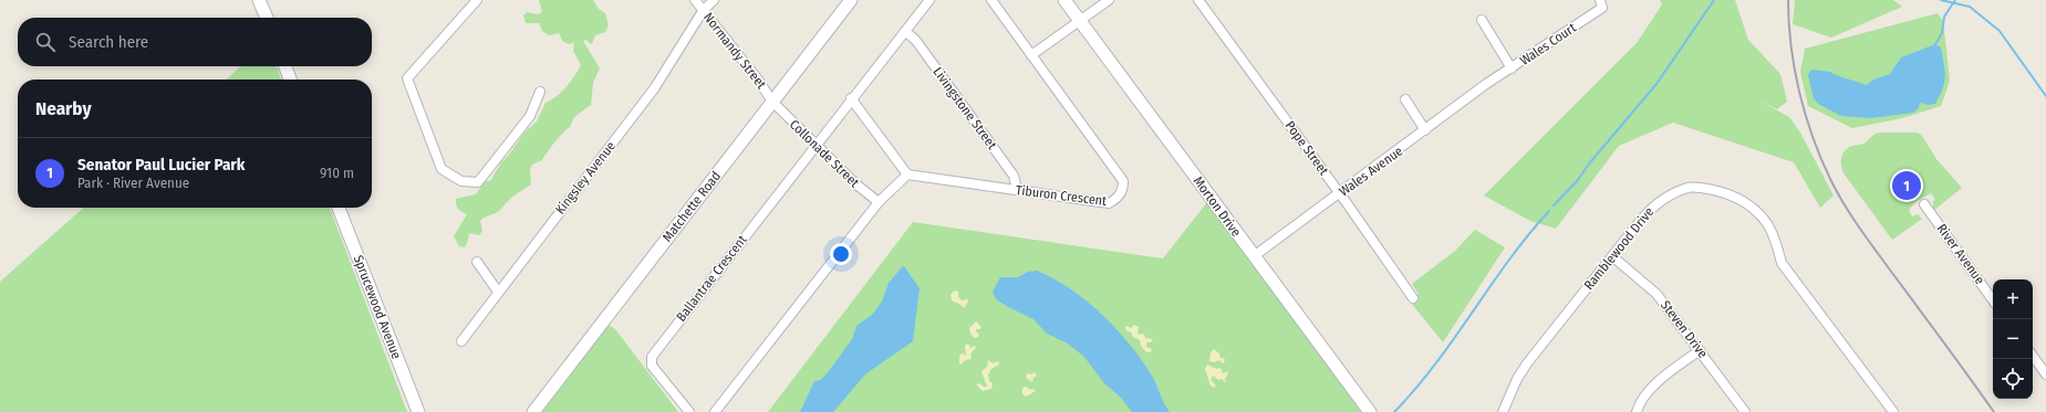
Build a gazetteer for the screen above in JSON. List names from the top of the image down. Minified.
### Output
{"streets":{"street":["Wales Court","Normandy Street","Livingstone Street","Pope Street","Collonade Street","Wales Avenue","Kingsley Avenue","Tiburon Crescent","Matchette Road","Morton Drive","Ramblewood Drive","River Avenue","Ballantrae Crescent","Sprucewood Avenue","Steven Drive"]},"crossings":[["Wales Court","Wales Avenue"],["Normandy Street","Collonade Street"],["Normandy Street","Kingsley Avenue"],["Normandy Street","Matchette Road"],["Livingstone Street","Tiburon Crescent"],["Pope Street","Wales Avenue"],["Collonade Street","Matchette Road"],["Collonade Street","Ballantrae Crescent"],["Wales Avenue","Morton Drive"],["Ramblewood Drive","Steven Drive"]],"page":{"search":"Search here","heading":"Nearby","list":[{"mark":"1","name":"Senator Paul Lucier Park","note":"Park · River Avenue","value":"910 m"}],"pins":"1","map_buttons":["+","−"]}}
